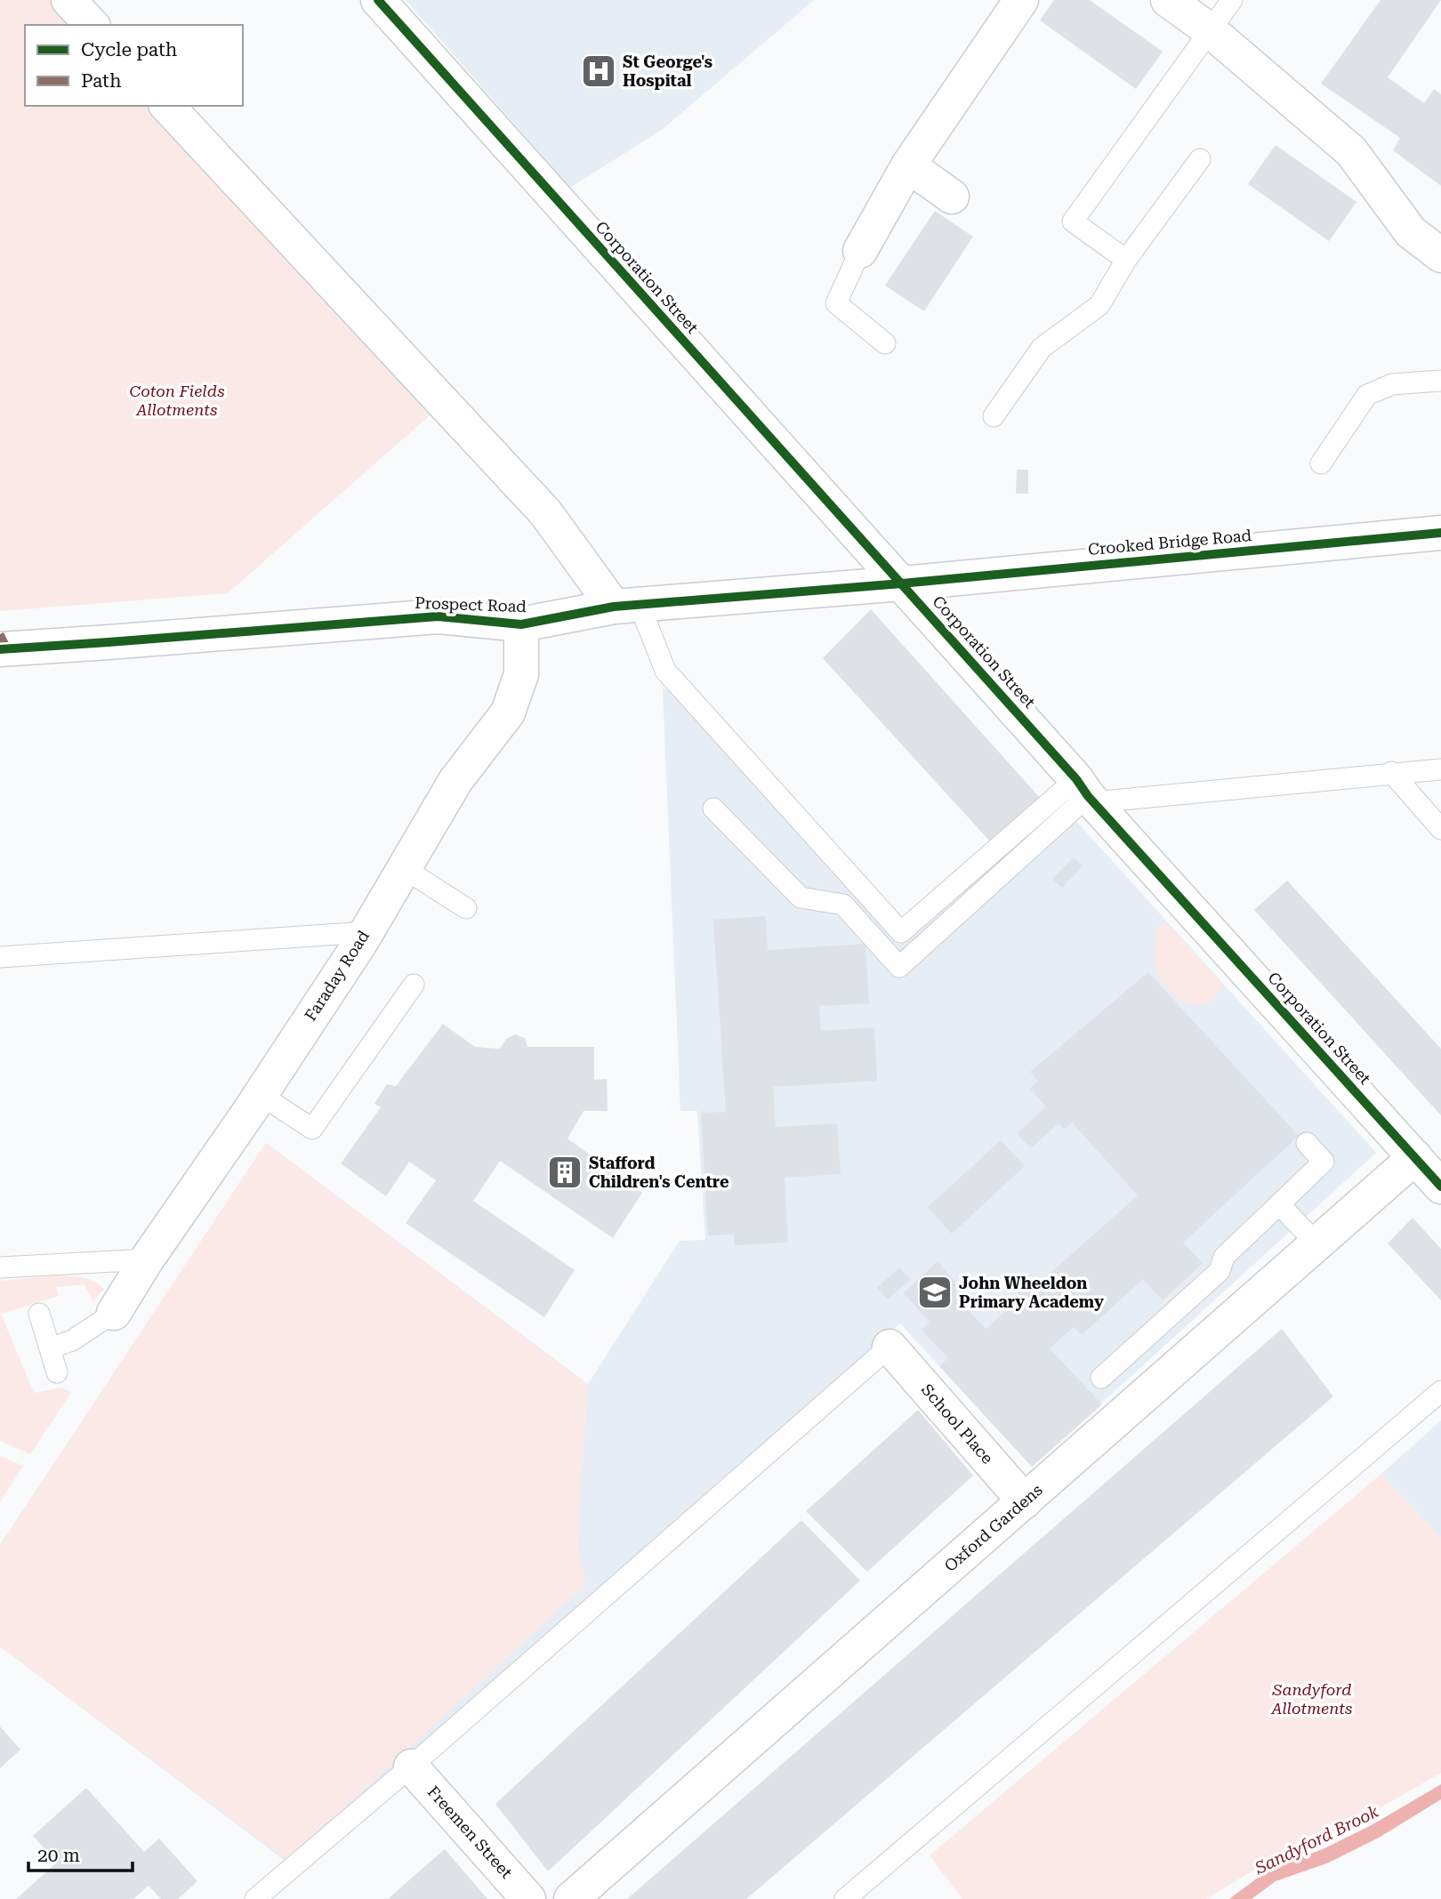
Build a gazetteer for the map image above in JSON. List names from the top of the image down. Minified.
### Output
{"streets":{"street":["Corporation Street","Crooked Bridge Road","Prospect Road","Faraday Road","School Place","Oxford Gardens","Freemen Street"]},"crossings":[["Corporation Street","Crooked Bridge Road"],["Corporation Street","Prospect Road"],["Corporation Street","Oxford Gardens"],["Crooked Bridge Road","Prospect Road"],["Prospect Road","Faraday Road"],["School Place","Oxford Gardens"]],"water":["Sandyford Brook"],"parks":["Coton Fields Allotments","Sandyford Allotments"],"places":{"hospital":["St George's Hospital"],"building":["Stafford Children's Centre"],"school or university":["John Wheeldon Primary Academy"]},"legend":["Cycle path","Path"],"scale_bar":"20 m"}
